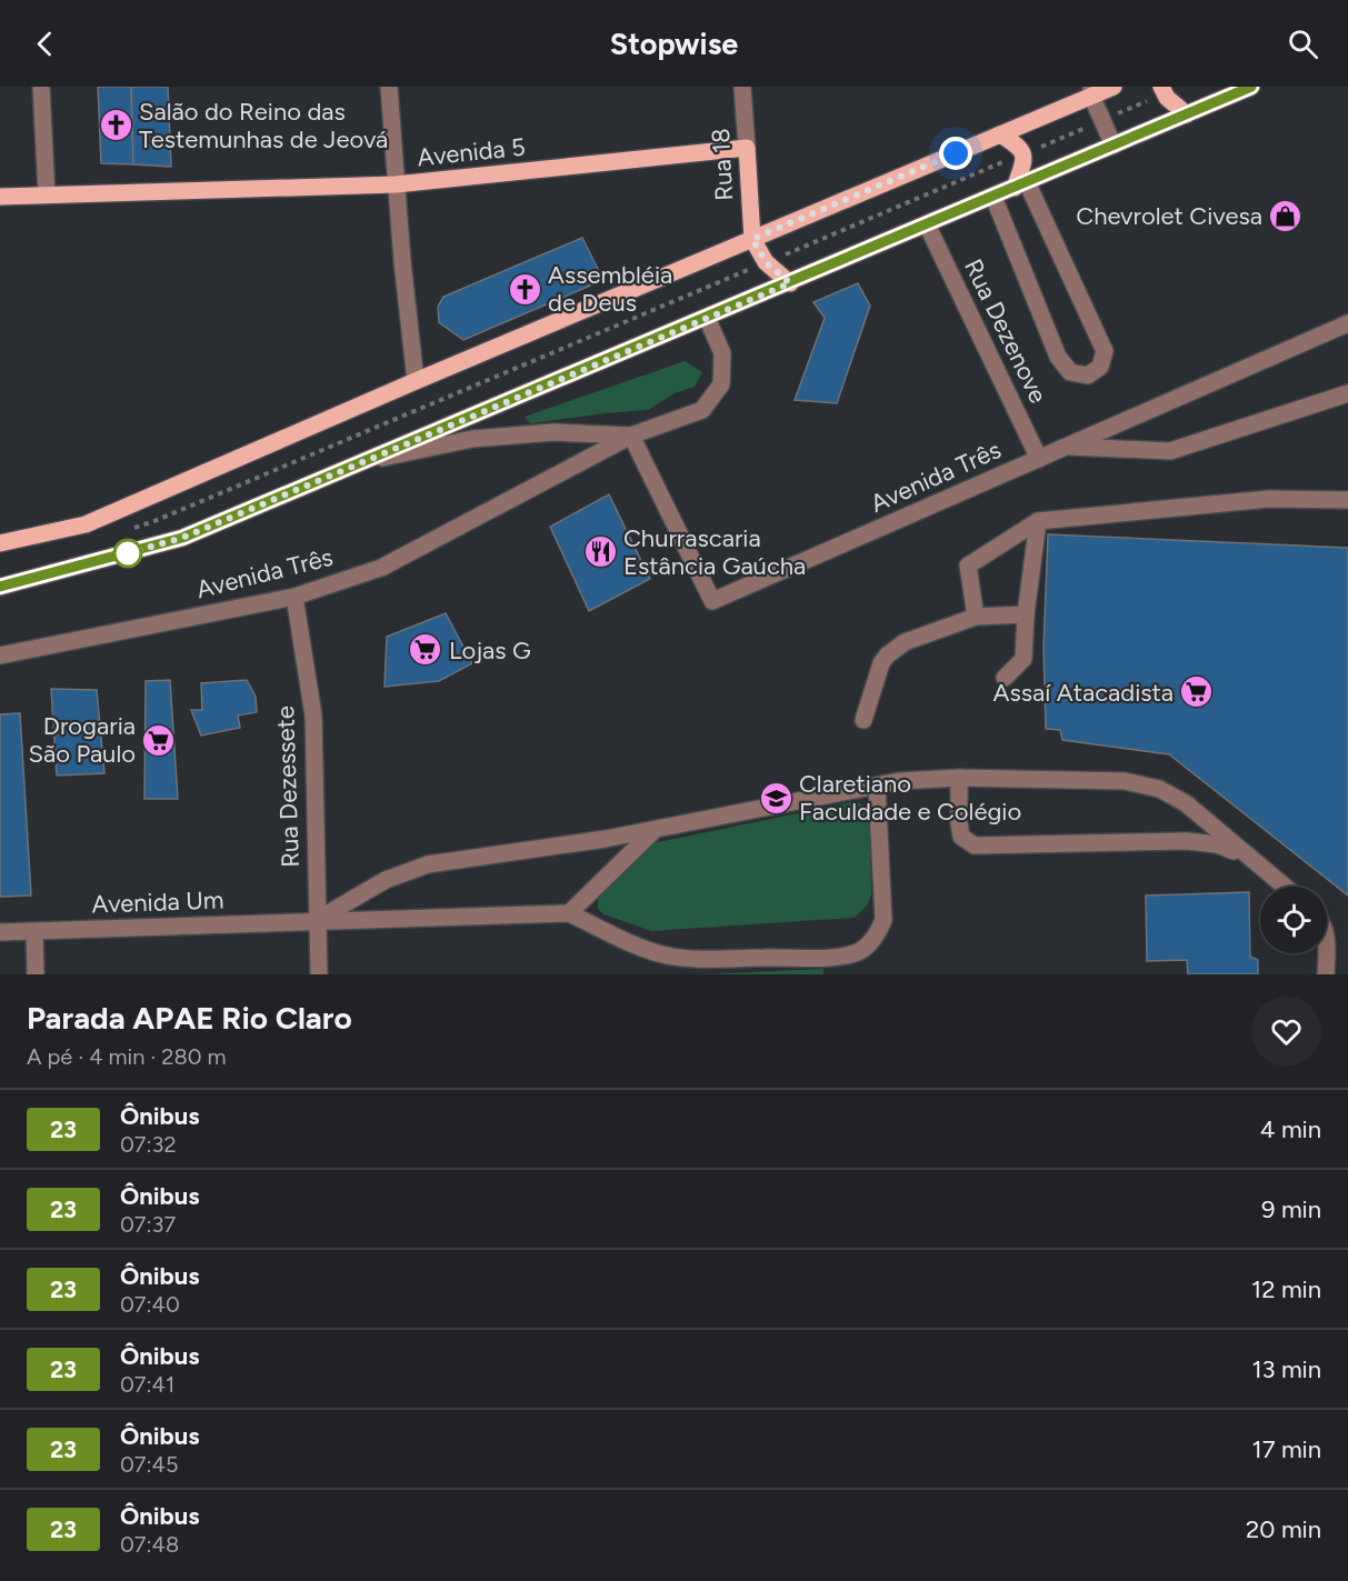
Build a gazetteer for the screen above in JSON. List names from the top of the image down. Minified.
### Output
{"streets":{"main road":["Avenida 5","Rua 18"],"street":["Rua Dezenove","Avenida Três","Rua Dezessete","Avenida Um"]},"crossings":[["Avenida 5","Rua 18"],["Rua Dezenove","Avenida Três"],["Avenida Três","Rua Dezessete"],["Rua Dezessete","Avenida Um"]],"places":{"church":["Salão do Reino das Testemunhas de Jeová","Assembléia de Deus"],"shop":["Chevrolet Civesa"],"restaurant":["Churrascaria Estância Gaúcha"],"supermarket":["Lojas G","Assaí Atacadista","Drogaria São Paulo"],"school or university":["Claretiano Faculdade e Colégio"]},"lines":["bus line 23"],"page":{"header":"Stopwise","heading":["Parada APAE Rio Claro","A pé · 4 min · 280 m"],"list":[{"mark":"23","name":"Ônibus","note":"07:32","value":"4 min"},{"mark":"23","name":"Ônibus","note":"07:37","value":"9 min"},{"mark":"23","name":"Ônibus","note":"07:40","value":"12 min"},{"mark":"23","name":"Ônibus","note":"07:41","value":"13 min"},{"mark":"23","name":"Ônibus","note":"07:45","value":"17 min"},{"mark":"23","name":"Ônibus","note":"07:48","value":"20 min"}]}}
